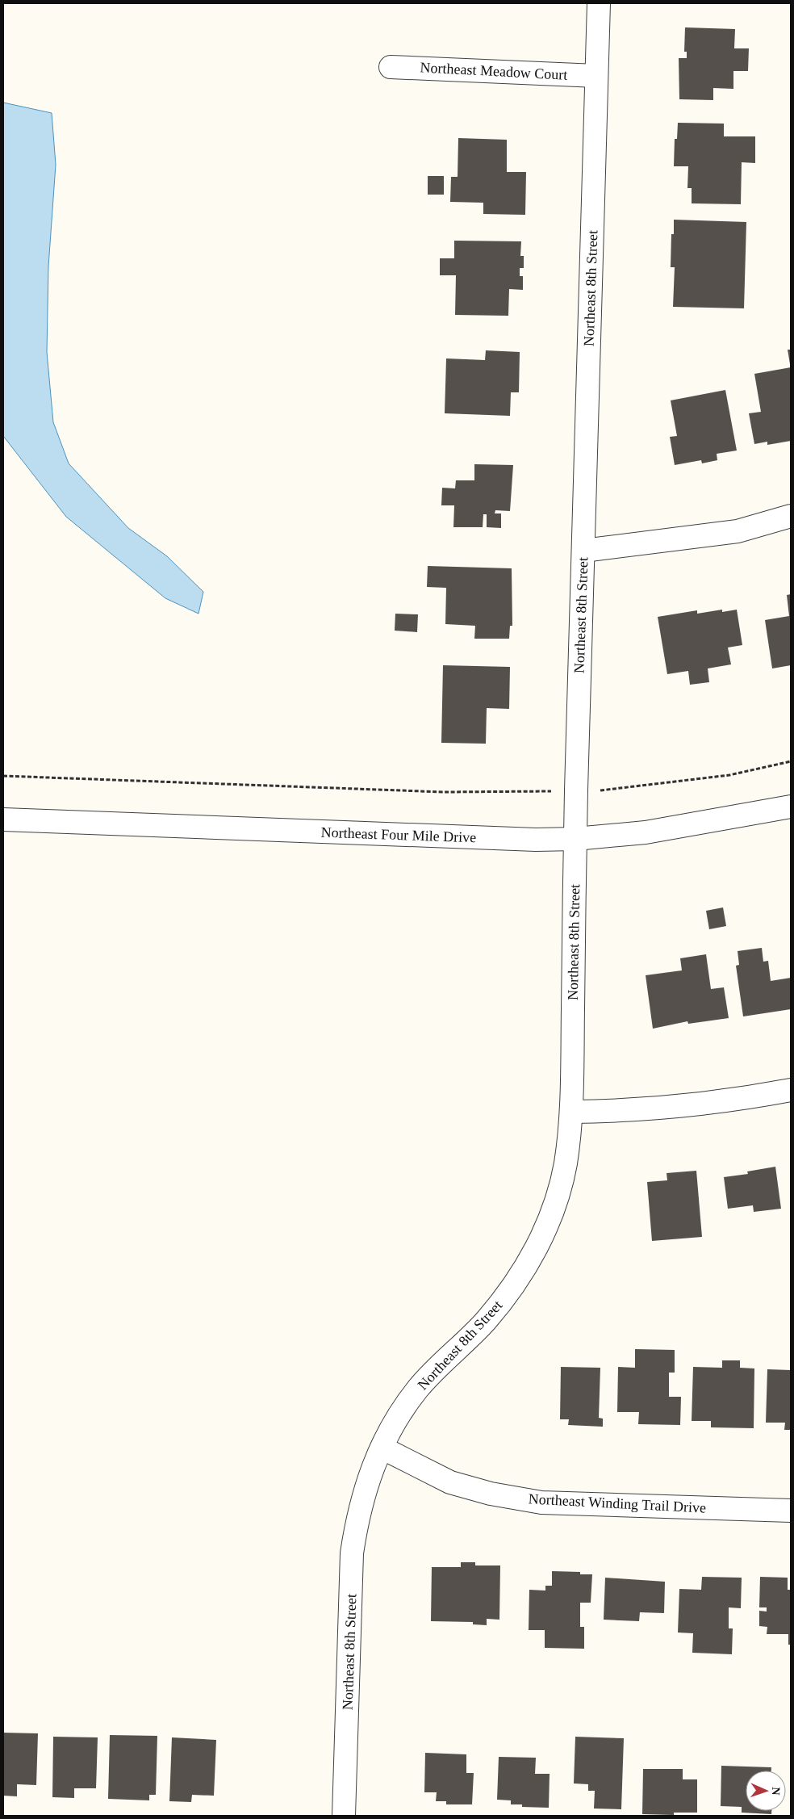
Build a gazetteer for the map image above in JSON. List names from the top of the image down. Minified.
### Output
{"streets":{"street":["Northeast Meadow Court","Northeast 8th Street","Northeast Four Mile Drive","Northeast Winding Trail Drive"]},"crossings":[["Northeast Meadow Court","Northeast 8th Street"],["Northeast 8th Street","Northeast Four Mile Drive"],["Northeast 8th Street","Northeast Winding Trail Drive"]],"north":"right"}
